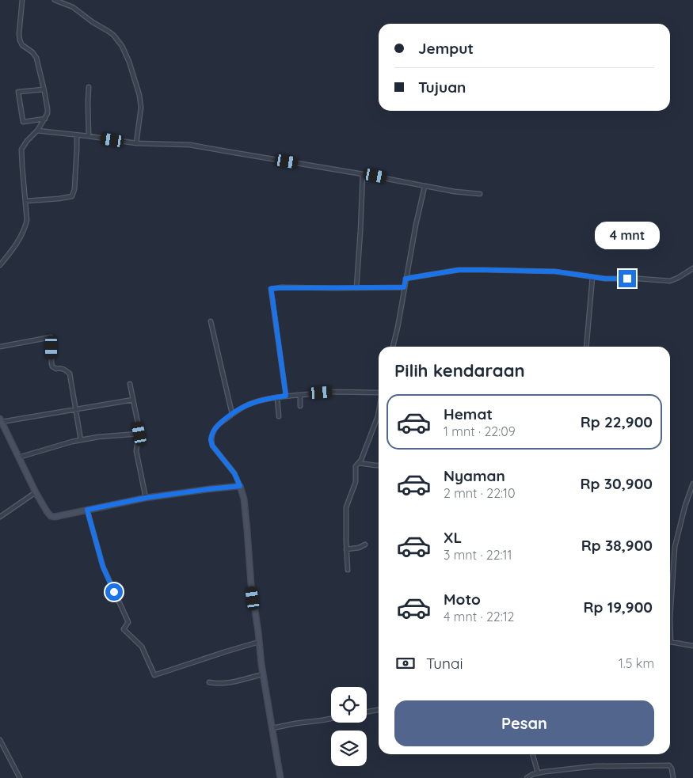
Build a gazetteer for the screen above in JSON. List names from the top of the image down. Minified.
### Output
{"page":{"banner":["Jemput","Tujuan"],"bubble":"4 mnt","heading":"Pilih kendaraan","list":[{"name":"Hemat","note":"1 mnt · 22:09","value":"Rp 22,900"},{"name":"Nyaman","note":"2 mnt · 22:10","value":"Rp 30,900"},{"name":"XL","note":"3 mnt · 22:11","value":"Rp 38,900"},{"name":"Moto","note":"4 mnt · 22:12","value":"Rp 19,900"}],"pay":["Tunai","1.5 km"],"buttons":"Pesan"}}
